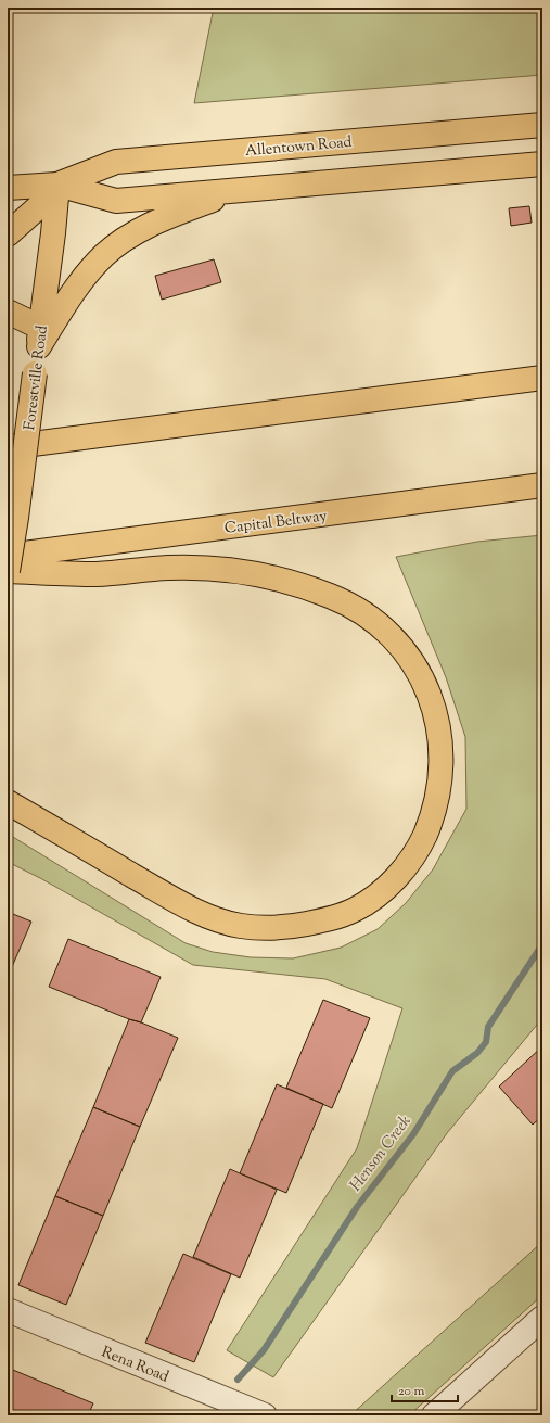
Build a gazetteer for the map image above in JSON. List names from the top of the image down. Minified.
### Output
{"streets":{"main road":["Allentown Road","Forestville Road","Capital Beltway"],"street":["Rena Road"]},"crossings":[["Allentown Road","Forestville Road"]],"water":["Henson Creek"],"scale_bar":"20 m"}
